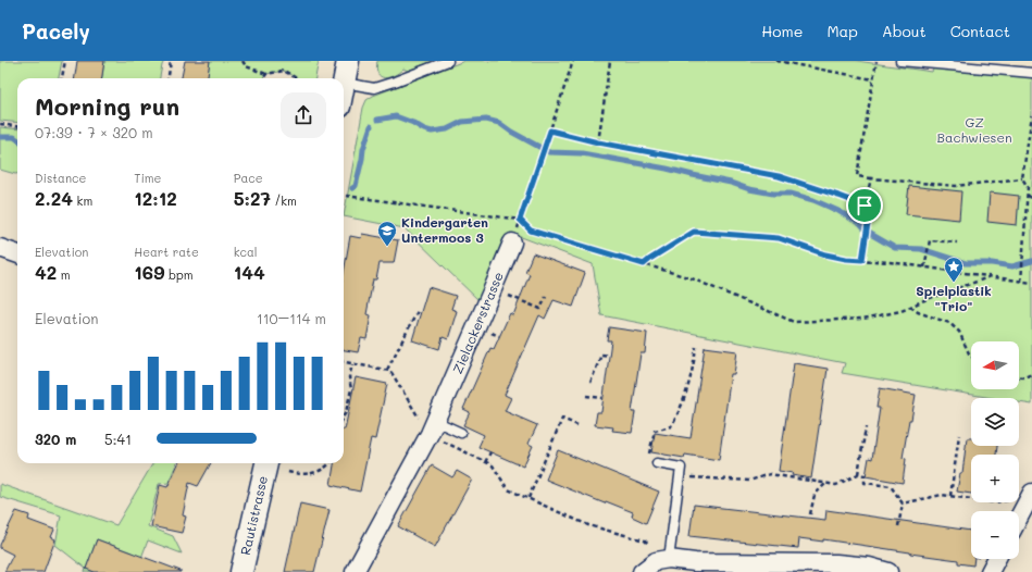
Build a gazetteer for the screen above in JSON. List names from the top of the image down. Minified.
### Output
{"streets":{"street":["Zielackerstrasse","Rautistrasse"]},"parks":["GZ Bachwiesen"],"places":{"school or university":["Kindergarten Untermoos 3"],"place":["Spielplastik \"Trio\""]},"north":"left","page":{"header":"Pacely","nav":["Home","Map","About","Contact"],"heading":["Morning run","07:39 · 7 × 320 m"],"stats":[["Distance","2.24 km"],["Time","12:12"],["Pace","5:27 /km"],["Elevation","42 m"],["Heart rate","169 bpm"],["kcal","144"]],"chart":["Elevation","110–114 m"],"map_buttons":["+","−"],"list":[{"name":"320 m","note":"5:41"}]}}
